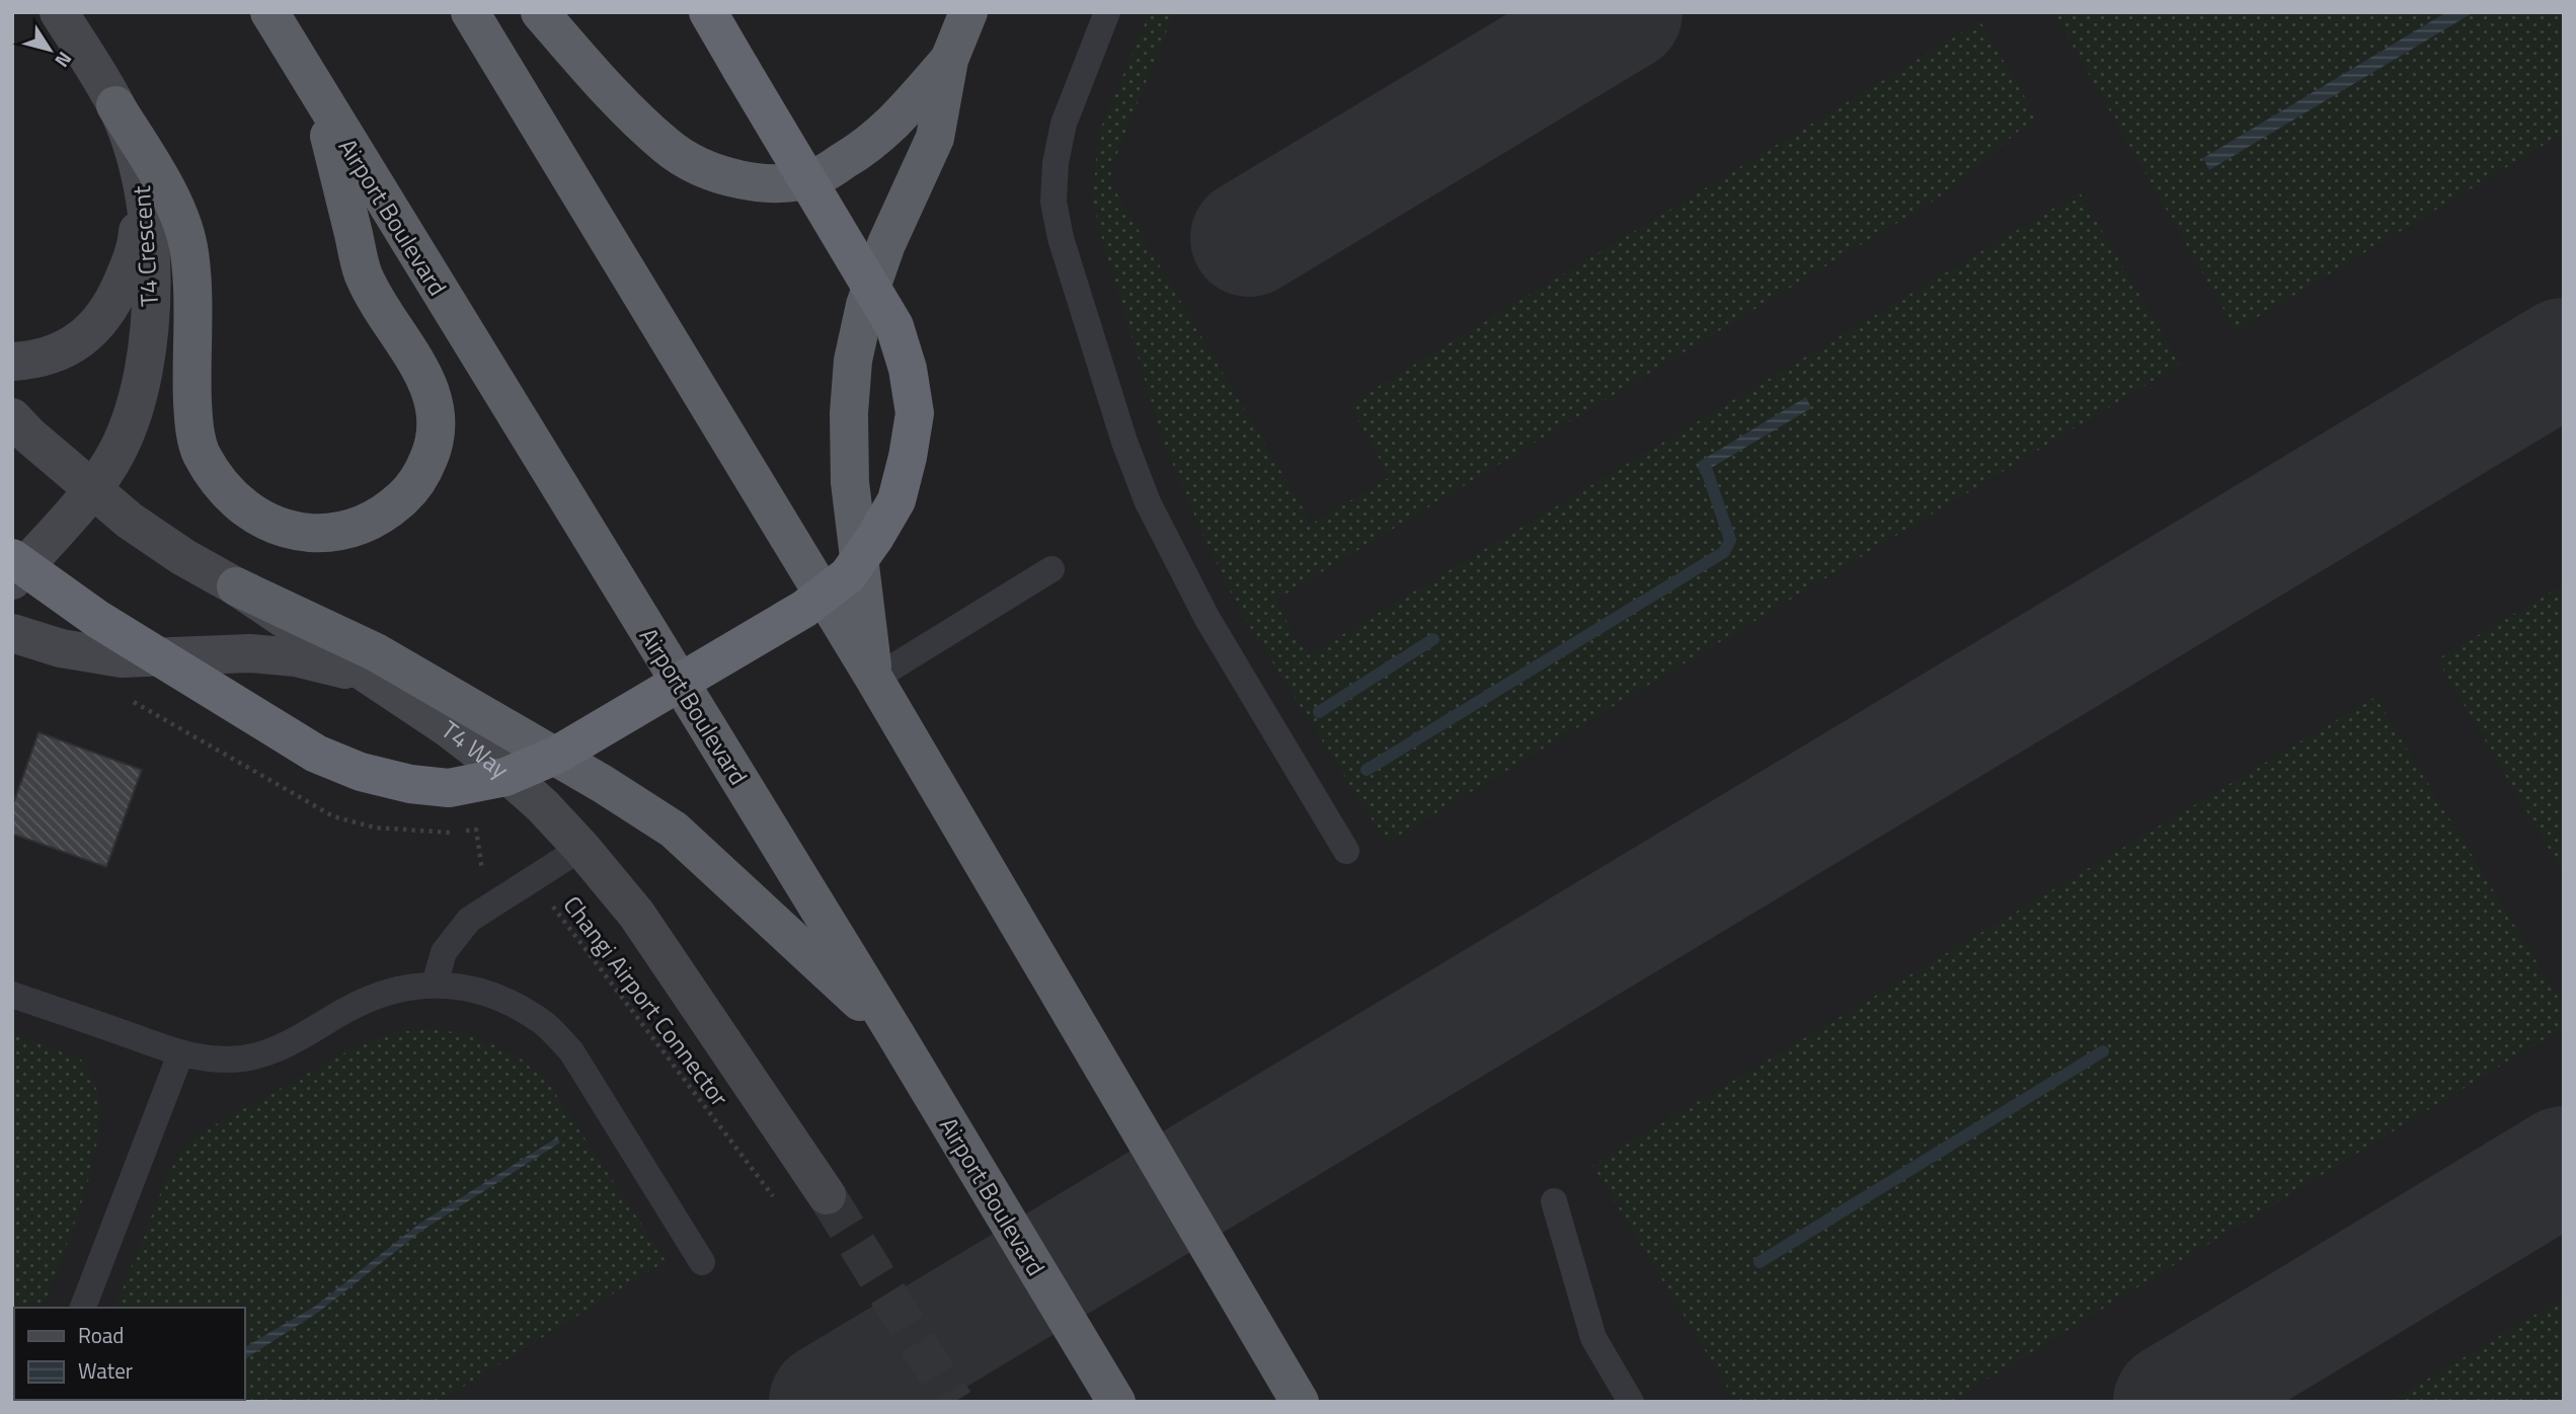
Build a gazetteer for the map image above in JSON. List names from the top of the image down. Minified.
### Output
{"streets":{"highway":["Airport Boulevard"],"main road":["T4 Crescent","T4 Way"],"path":["Changi Airport Connector"]},"crossings":[["T4 Crescent","T4 Way"]],"legend":["Road","Water"],"north":"bottom right"}
